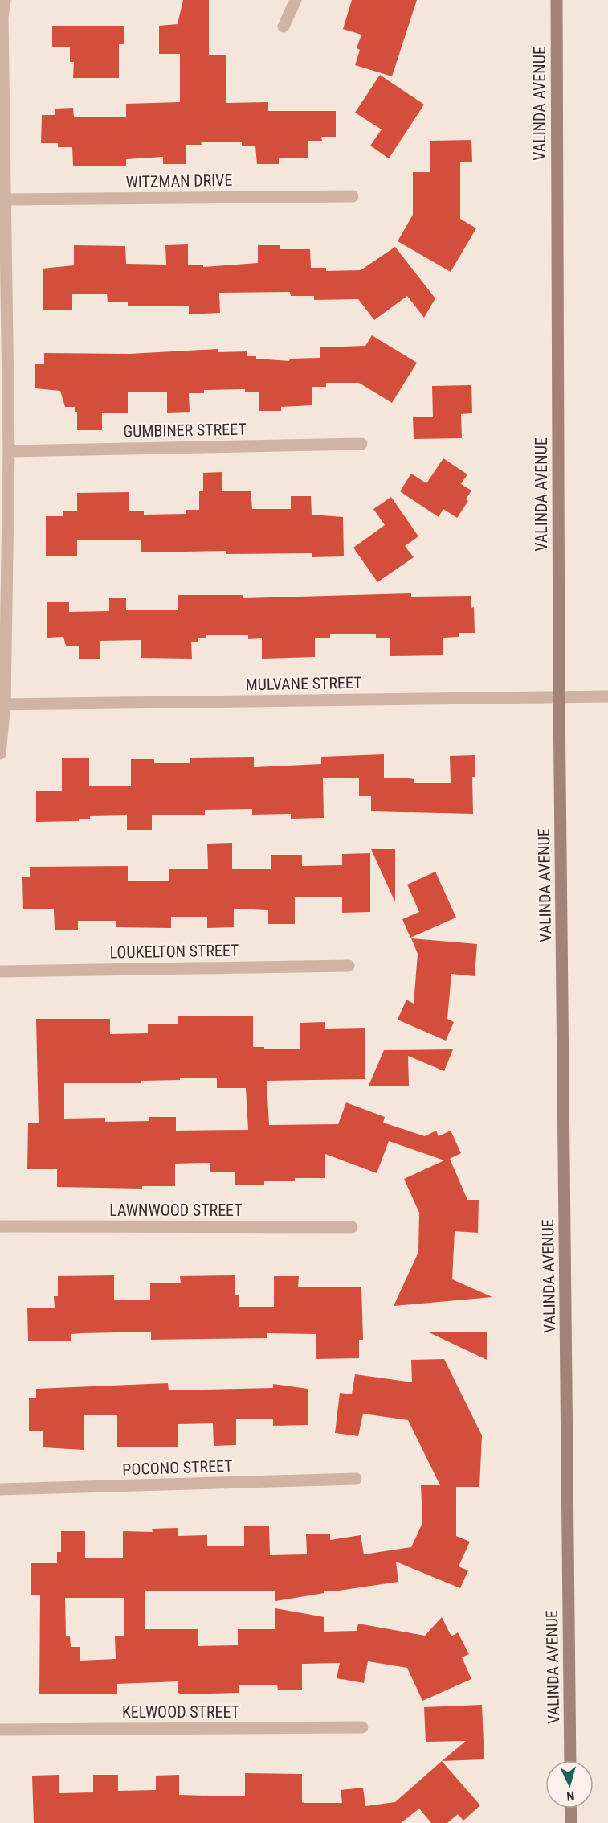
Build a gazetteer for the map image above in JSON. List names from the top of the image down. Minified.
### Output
{"streets":{"main road":["VALINDA AVENUE"],"street":["WITZMAN DRIVE","GUMBINER STREET","MULVANE STREET","LOUKELTON STREET","LAWNWOOD STREET","POCONO STREET","KELWOOD STREET"]},"crossings":[["VALINDA AVENUE","MULVANE STREET"]],"north":"bottom"}
